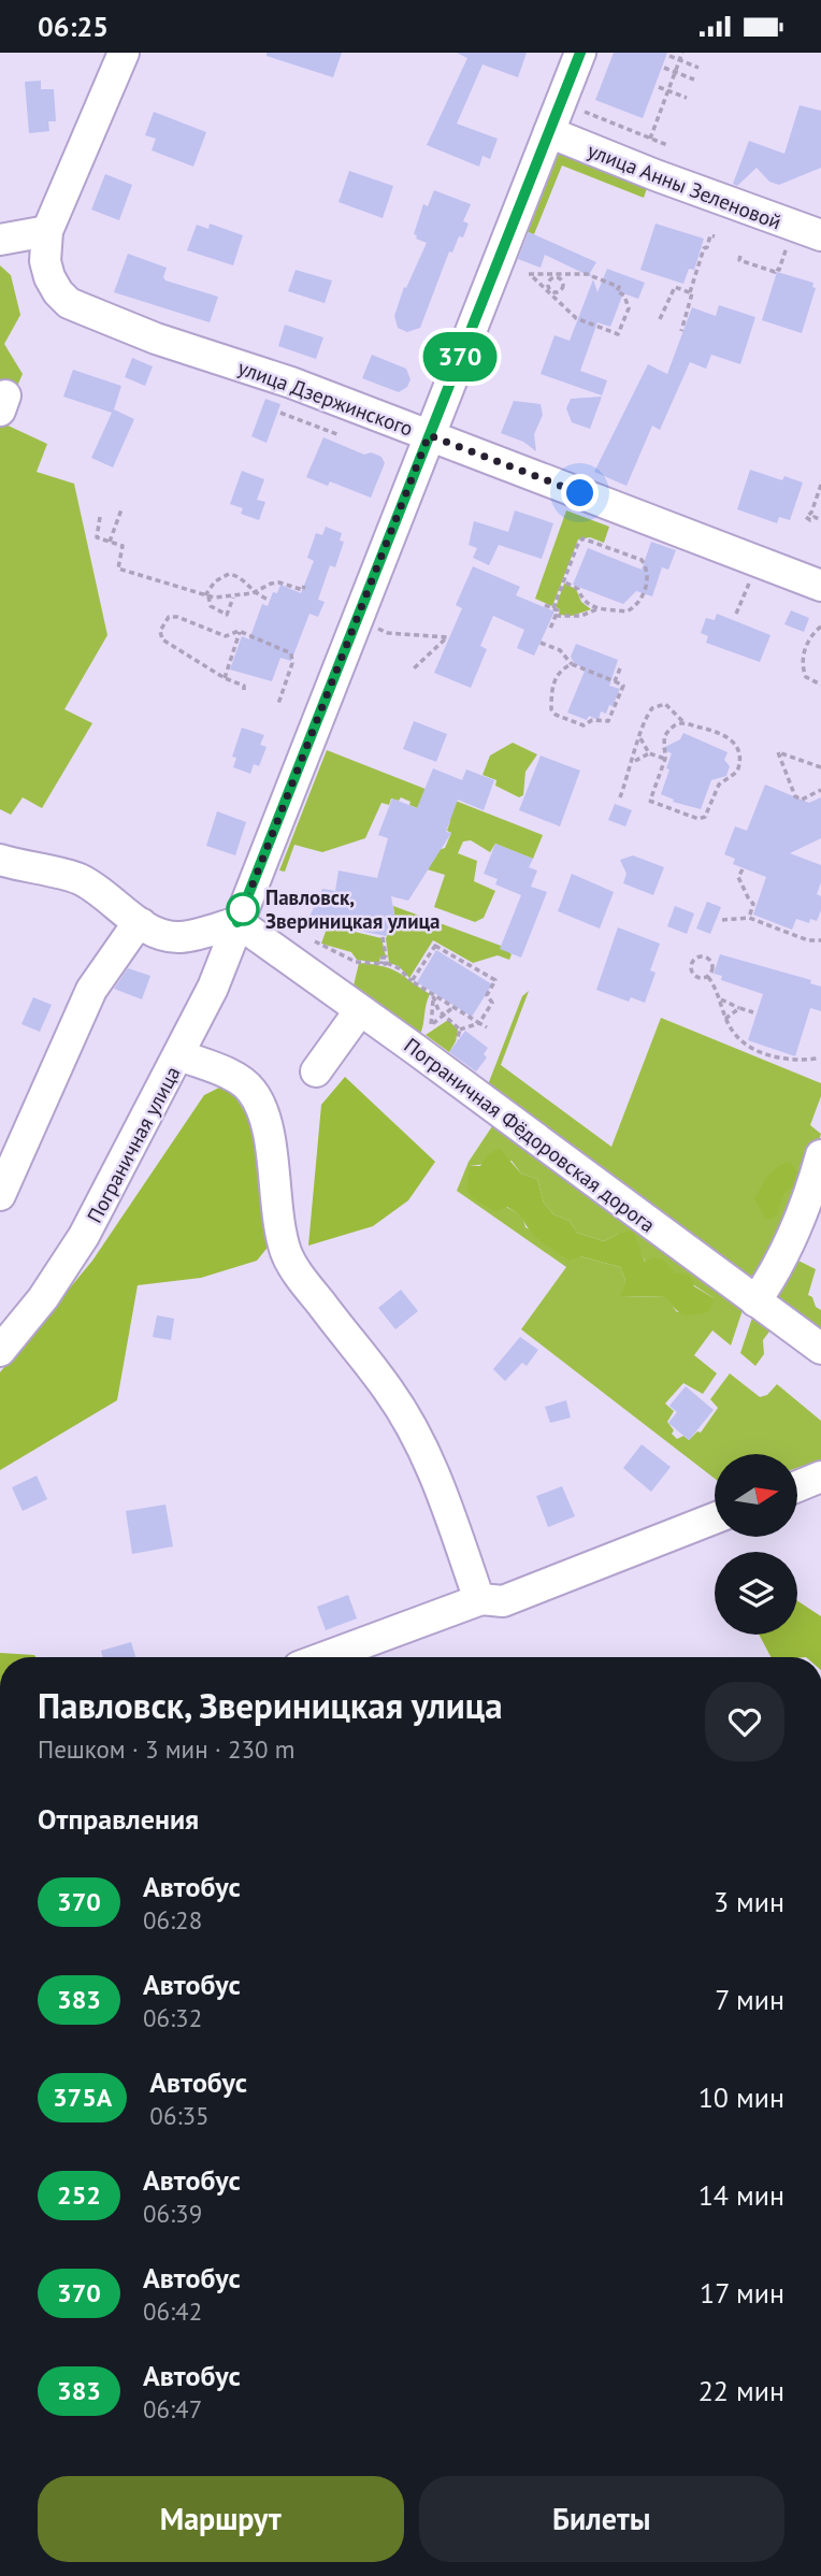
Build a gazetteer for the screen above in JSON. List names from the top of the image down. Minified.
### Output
{"streets":{"street":["улица Анны Зеленовой","улица Дзержинского","Пограничная Фёдоровская дорога","Пограничная улица"]},"crossings":[["улица Анны Зеленовой","Пограничная улица"],["улица Дзержинского","Пограничная улица"],["Пограничная Фёдоровская дорога","Пограничная улица"]],"places":["Павловск, Звериницкая улица"],"lines":["bus line 370"],"north":"right","page":{"status":"06:25","on_map":"370","heading":[["Павловск, Звериницкая улица","Пешком · 3 мин · 230 m"],"Отправления"],"list":[{"mark":"370","name":"Автобус","note":"06:28","value":"3 мин"},{"mark":"383","name":"Автобус","note":"06:32","value":"7 мин"},{"mark":"375А","name":"Автобус","note":"06:35","value":"10 мин"},{"mark":"252","name":"Автобус","note":"06:39","value":"14 мин"},{"mark":"370","name":"Автобус","note":"06:42","value":"17 мин"},{"mark":"383","name":"Автобус","note":"06:47","value":"22 мин"}],"buttons":["Маршрут","Билеты"]}}
